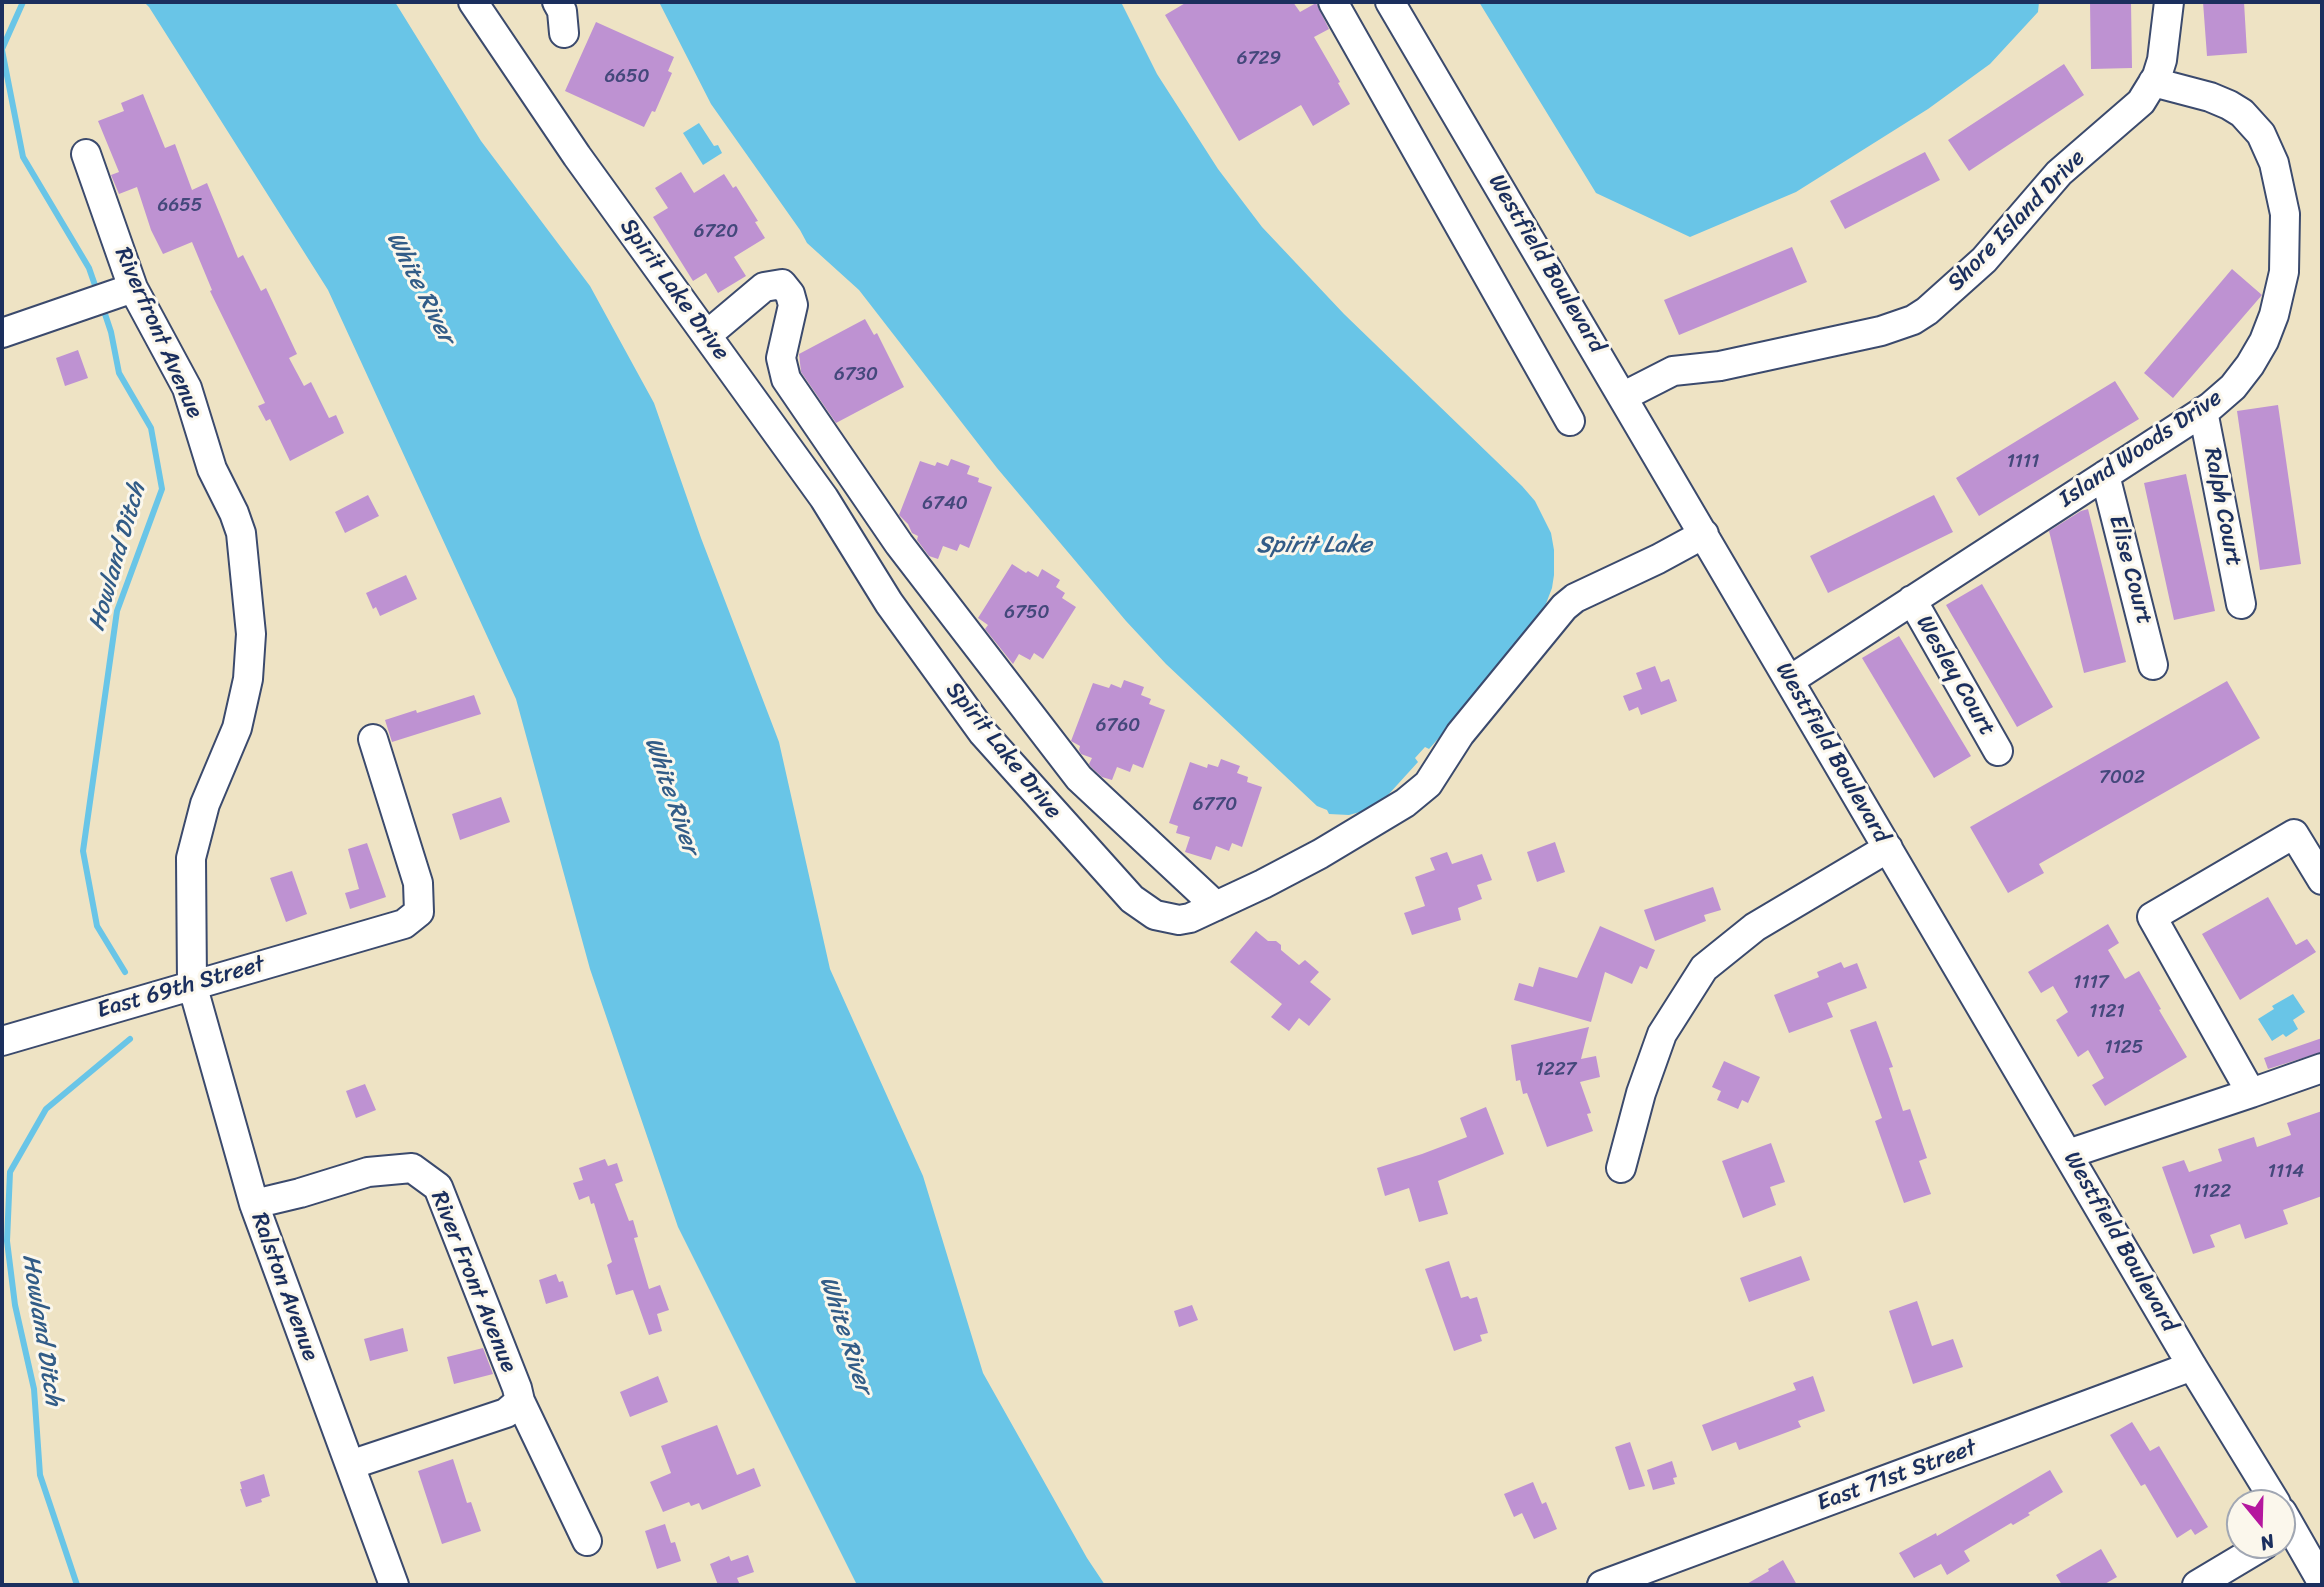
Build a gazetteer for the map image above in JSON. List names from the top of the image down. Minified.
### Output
{"streets":{"street":["Shore Island Drive","Westfield Boulevard","Spirit Lake Drive","Riverfront Avenue","Island Woods Drive","Ralph Court","Elise Court","Wesley Court","East 69th Street","River Front Avenue","Ralston Avenue","East 71st Street"]},"crossings":[["Shore Island Drive","Westfield Boulevard"],["Shore Island Drive","Island Woods Drive"],["Westfield Boulevard","Spirit Lake Drive"],["Westfield Boulevard","Island Woods Drive"],["Westfield Boulevard","East 71st Street"],["Riverfront Avenue","East 69th Street"],["Riverfront Avenue","Ralston Avenue"],["Island Woods Drive","Ralph Court"],["Island Woods Drive","Elise Court"],["Island Woods Drive","Wesley Court"],["East 69th Street","Ralston Avenue"],["River Front Avenue","Ralston Avenue"]],"water":["White River","Spirit Lake","Howland Ditch"],"house_numbers":["6729","6650","6655","6720","6730","1111","6740","6750","6760","7002","6770","1117","1121","1125","1227","1114","1122"],"north":"bottom"}
